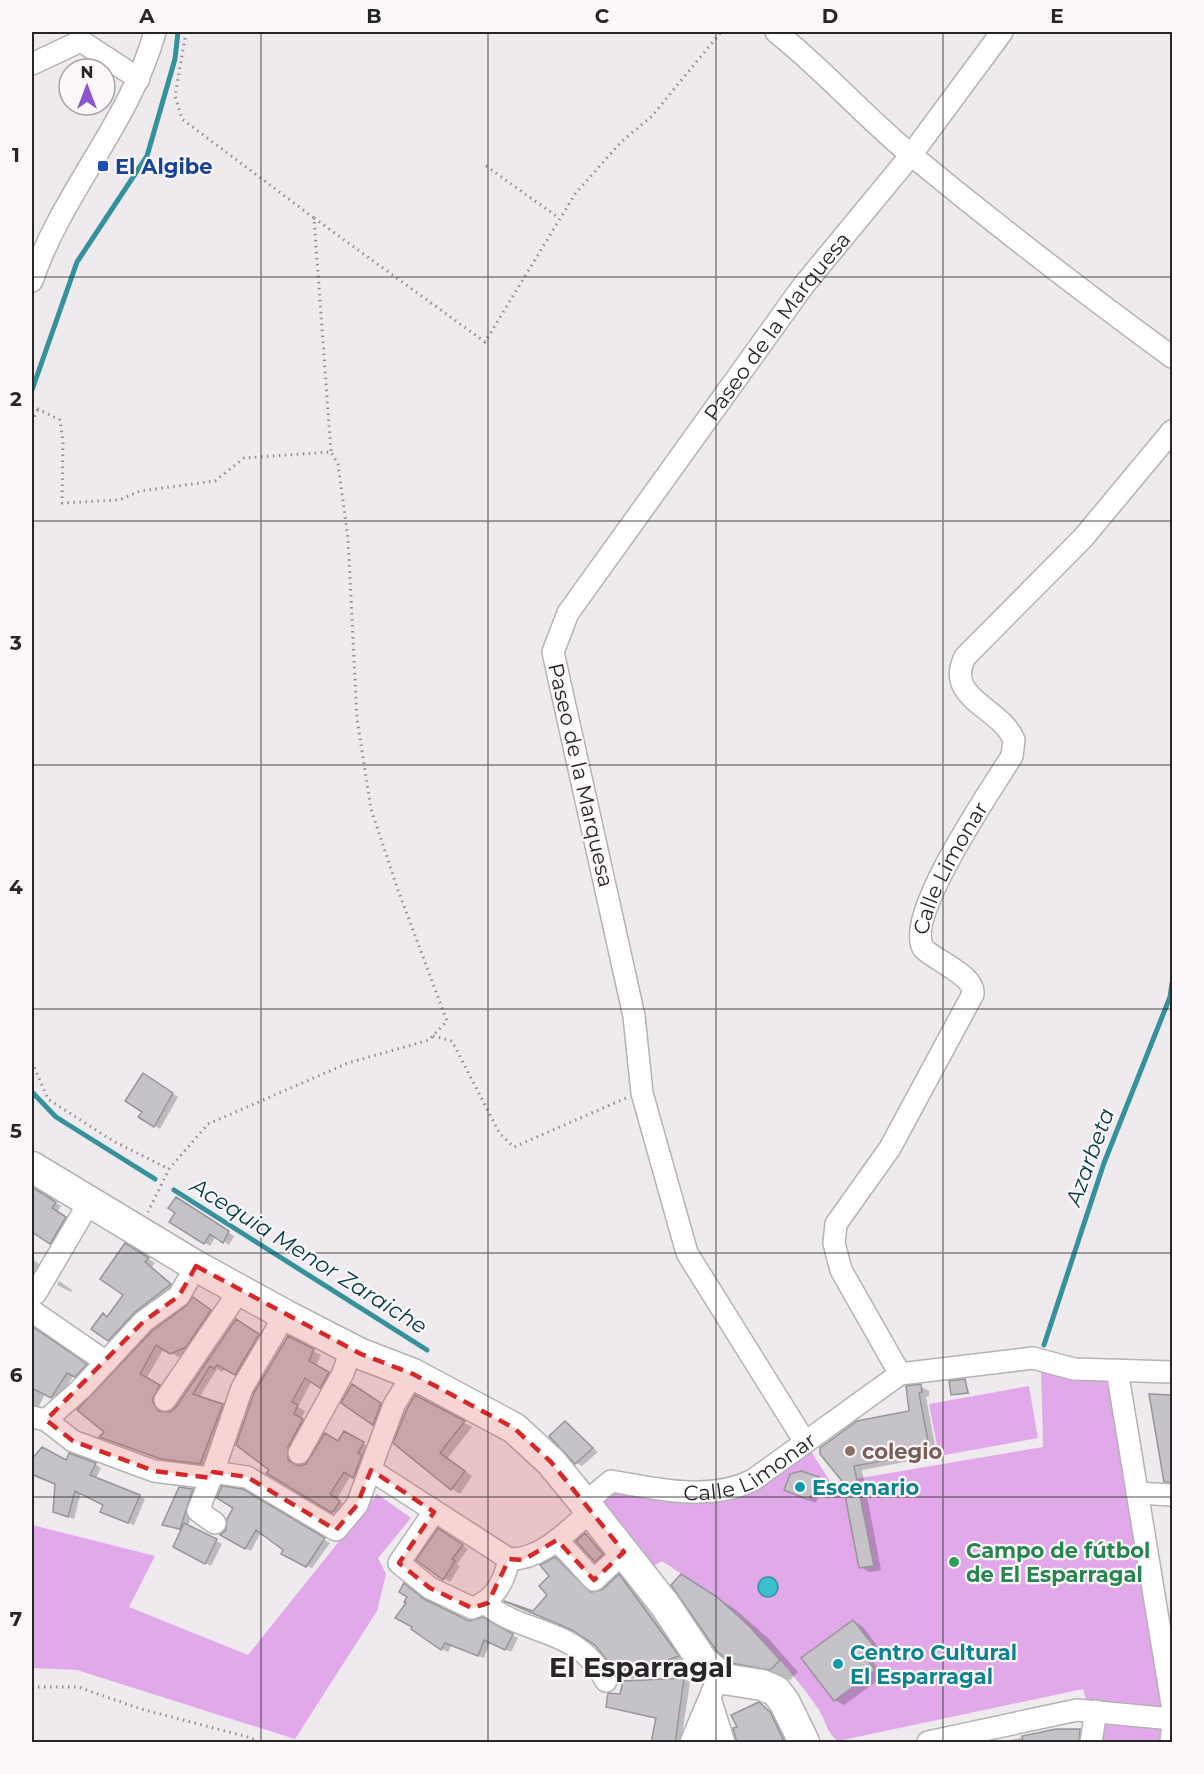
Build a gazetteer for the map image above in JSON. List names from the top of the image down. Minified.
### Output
{"streets":{"street":["Paseo de la Marquesa","Calle Limonar"]},"crossings":[["Paseo de la Marquesa","Calle Limonar"]],"districts":["El Esparragal"],"water":["Azarbeta","Acequia Menor Zaraiche"],"places":{"transit":["El Algibe"],"other":["colegio","Escenario","Campo de fútbol de El Esparragal","Centro Cultural El Esparragal"]},"north":"top","grid":{"columns":["A","B","C","D","E"],"rows":["1","2","3","4","5","6","7"]}}
